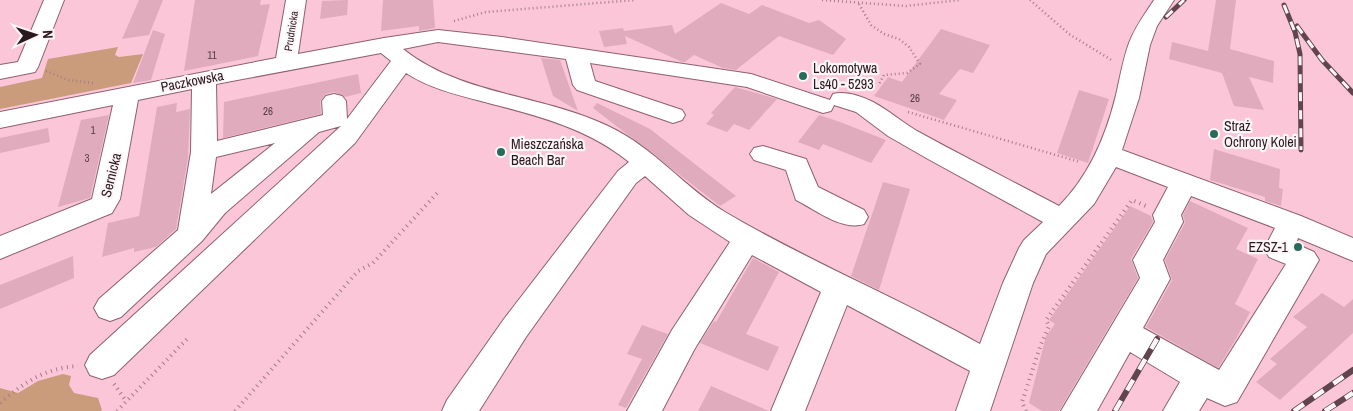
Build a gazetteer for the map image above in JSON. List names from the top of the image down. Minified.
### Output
{"streets":{"street":["Prudnicka","Paczkowska","Sernicka"]},"crossings":[["Prudnicka","Paczkowska"],["Paczkowska","Sernicka"]],"places":["Lokomotywa Ls40 - 5293","Straż Ochrony Kolei","Mieszczańska Beach Bar","EZSZ-1"],"house_numbers":["11","26","26","1","3"],"north":"right"}
